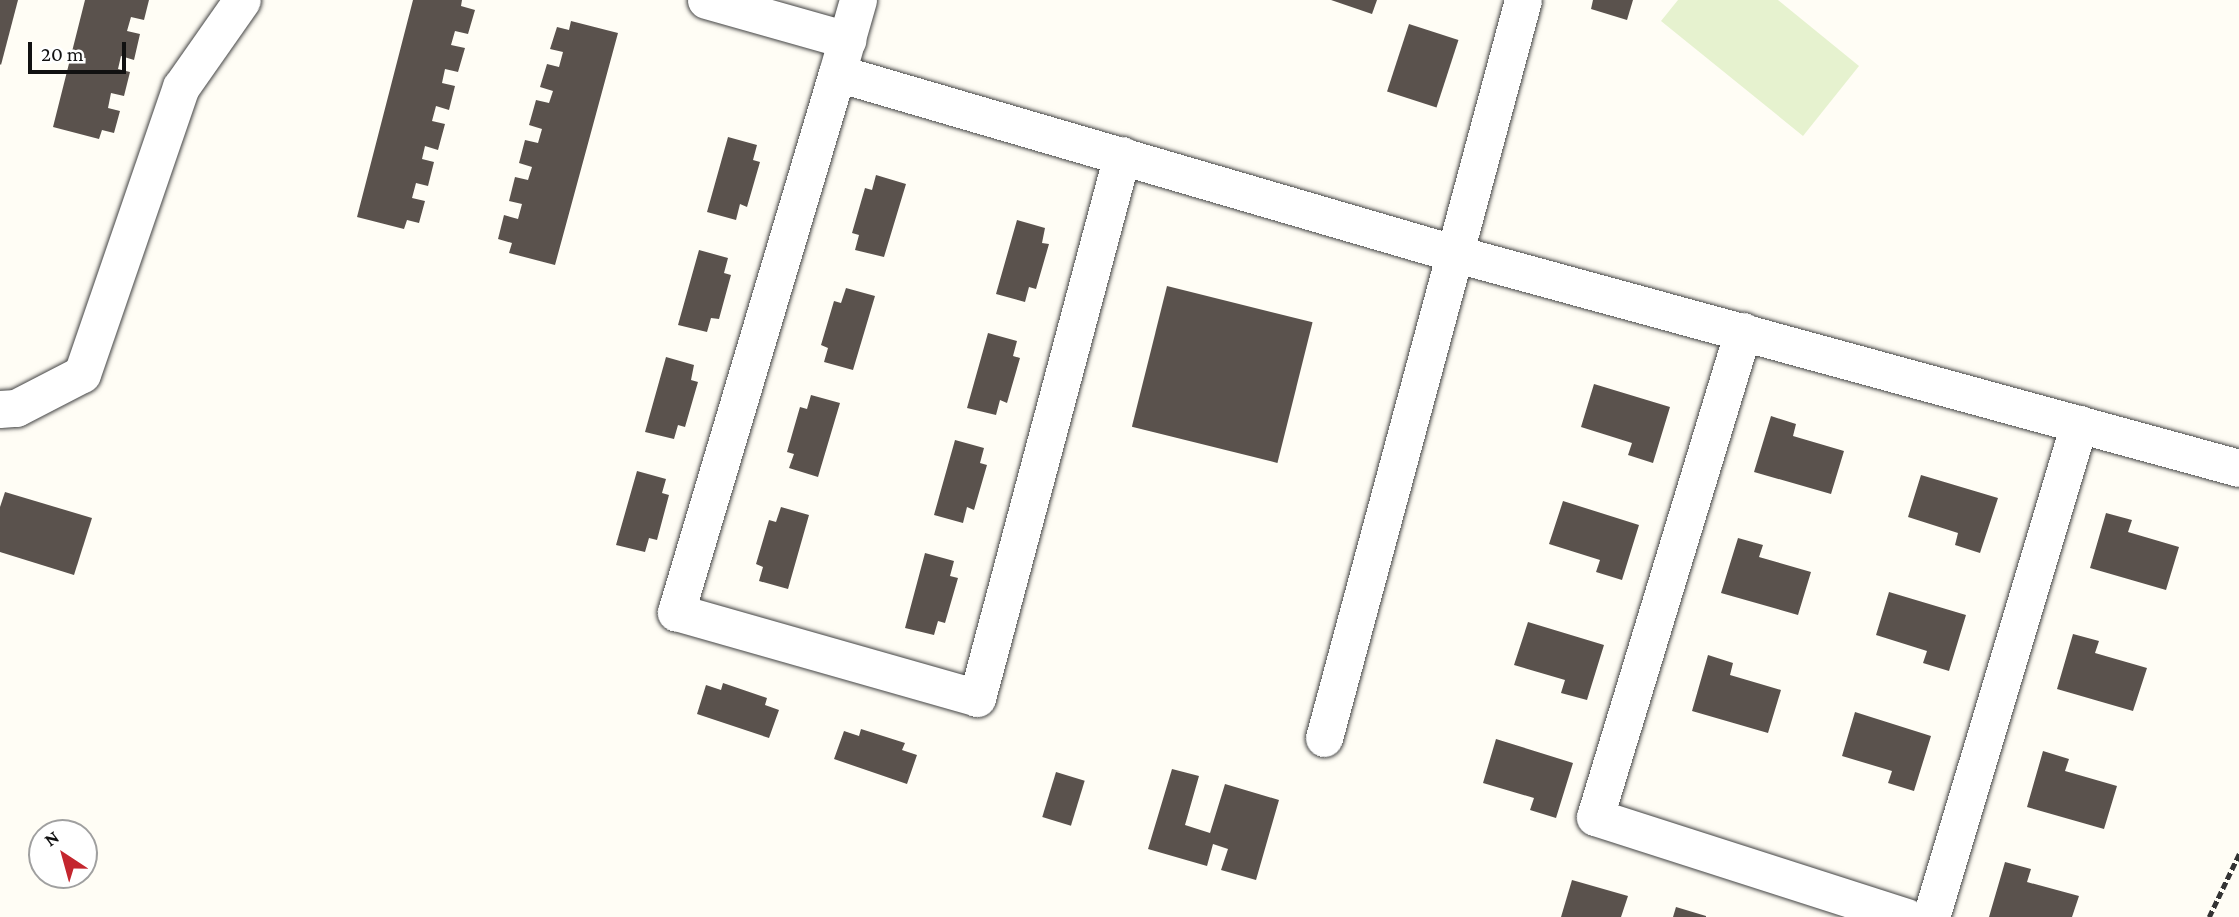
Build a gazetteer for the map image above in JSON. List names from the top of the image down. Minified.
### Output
{"scale_bar":"20 m","north":"top left"}
